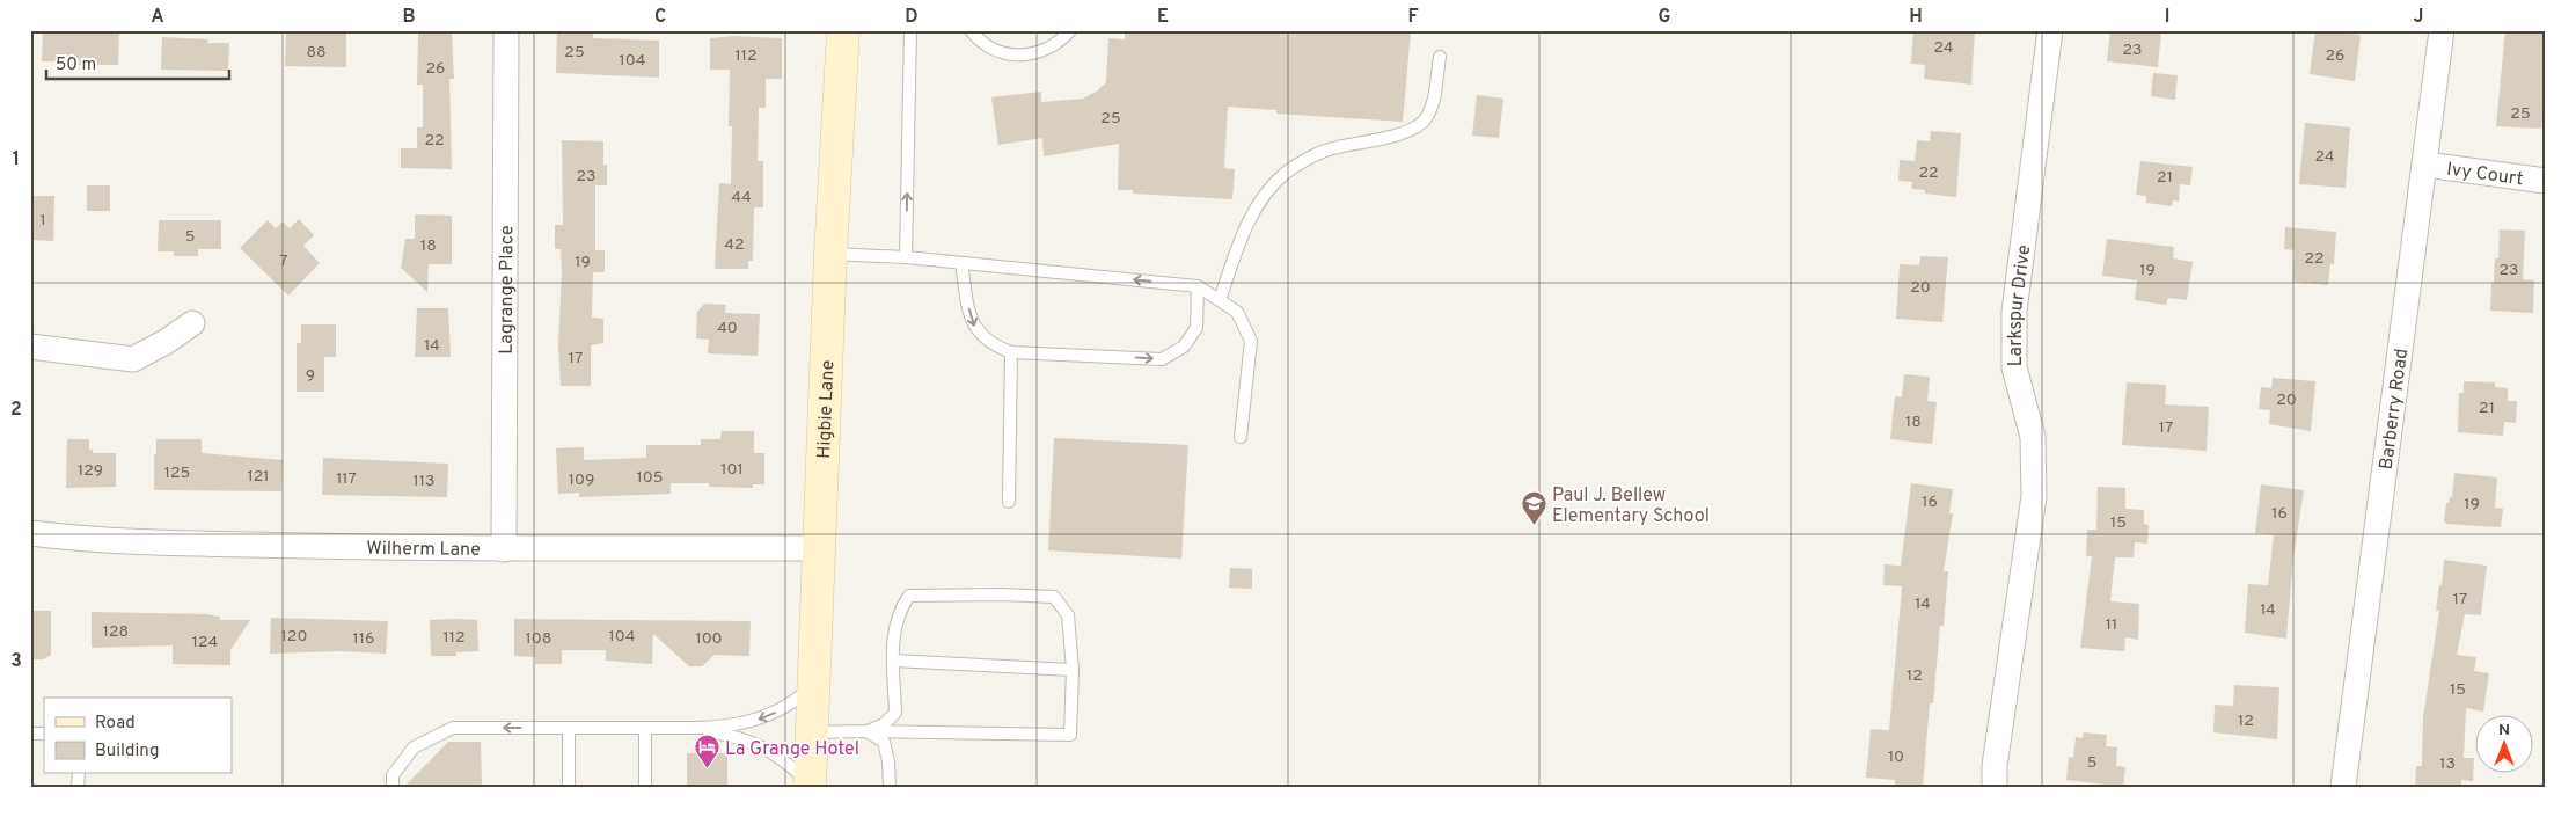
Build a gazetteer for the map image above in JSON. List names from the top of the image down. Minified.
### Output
{"streets":{"main road":["Higbie Lane"],"street":["Ivy Court","Lagrange Place","Larkspur Drive","Barberry Road","Wilherm Lane"]},"crossings":[["Ivy Court","Barberry Road"],["Lagrange Place","Wilherm Lane"],["Higbie Lane","Wilherm Lane"]],"places":{"school or university":["Paul J. Bellew Elementary School"],"hotel":["La Grange Hotel"]},"house_numbers":["24","23","88","25","112","26","104","26","25","25","22","24","22","23","21","44","1","5","42","18","22","7","19","19","23","20","40","14","17","9","20","21","18","17","101","129","125","121","105","117","109","113","16","19","16","15","17","14","14","11","128","120","104","112","116","108","100","124","12","15","12","10","5","13"],"legend":["Road","Building"],"scale_bar":"50 m","north":"top","grid":{"columns":["A","B","C","D","E","F","G","H","I","J"],"rows":["1","2","3"]}}
